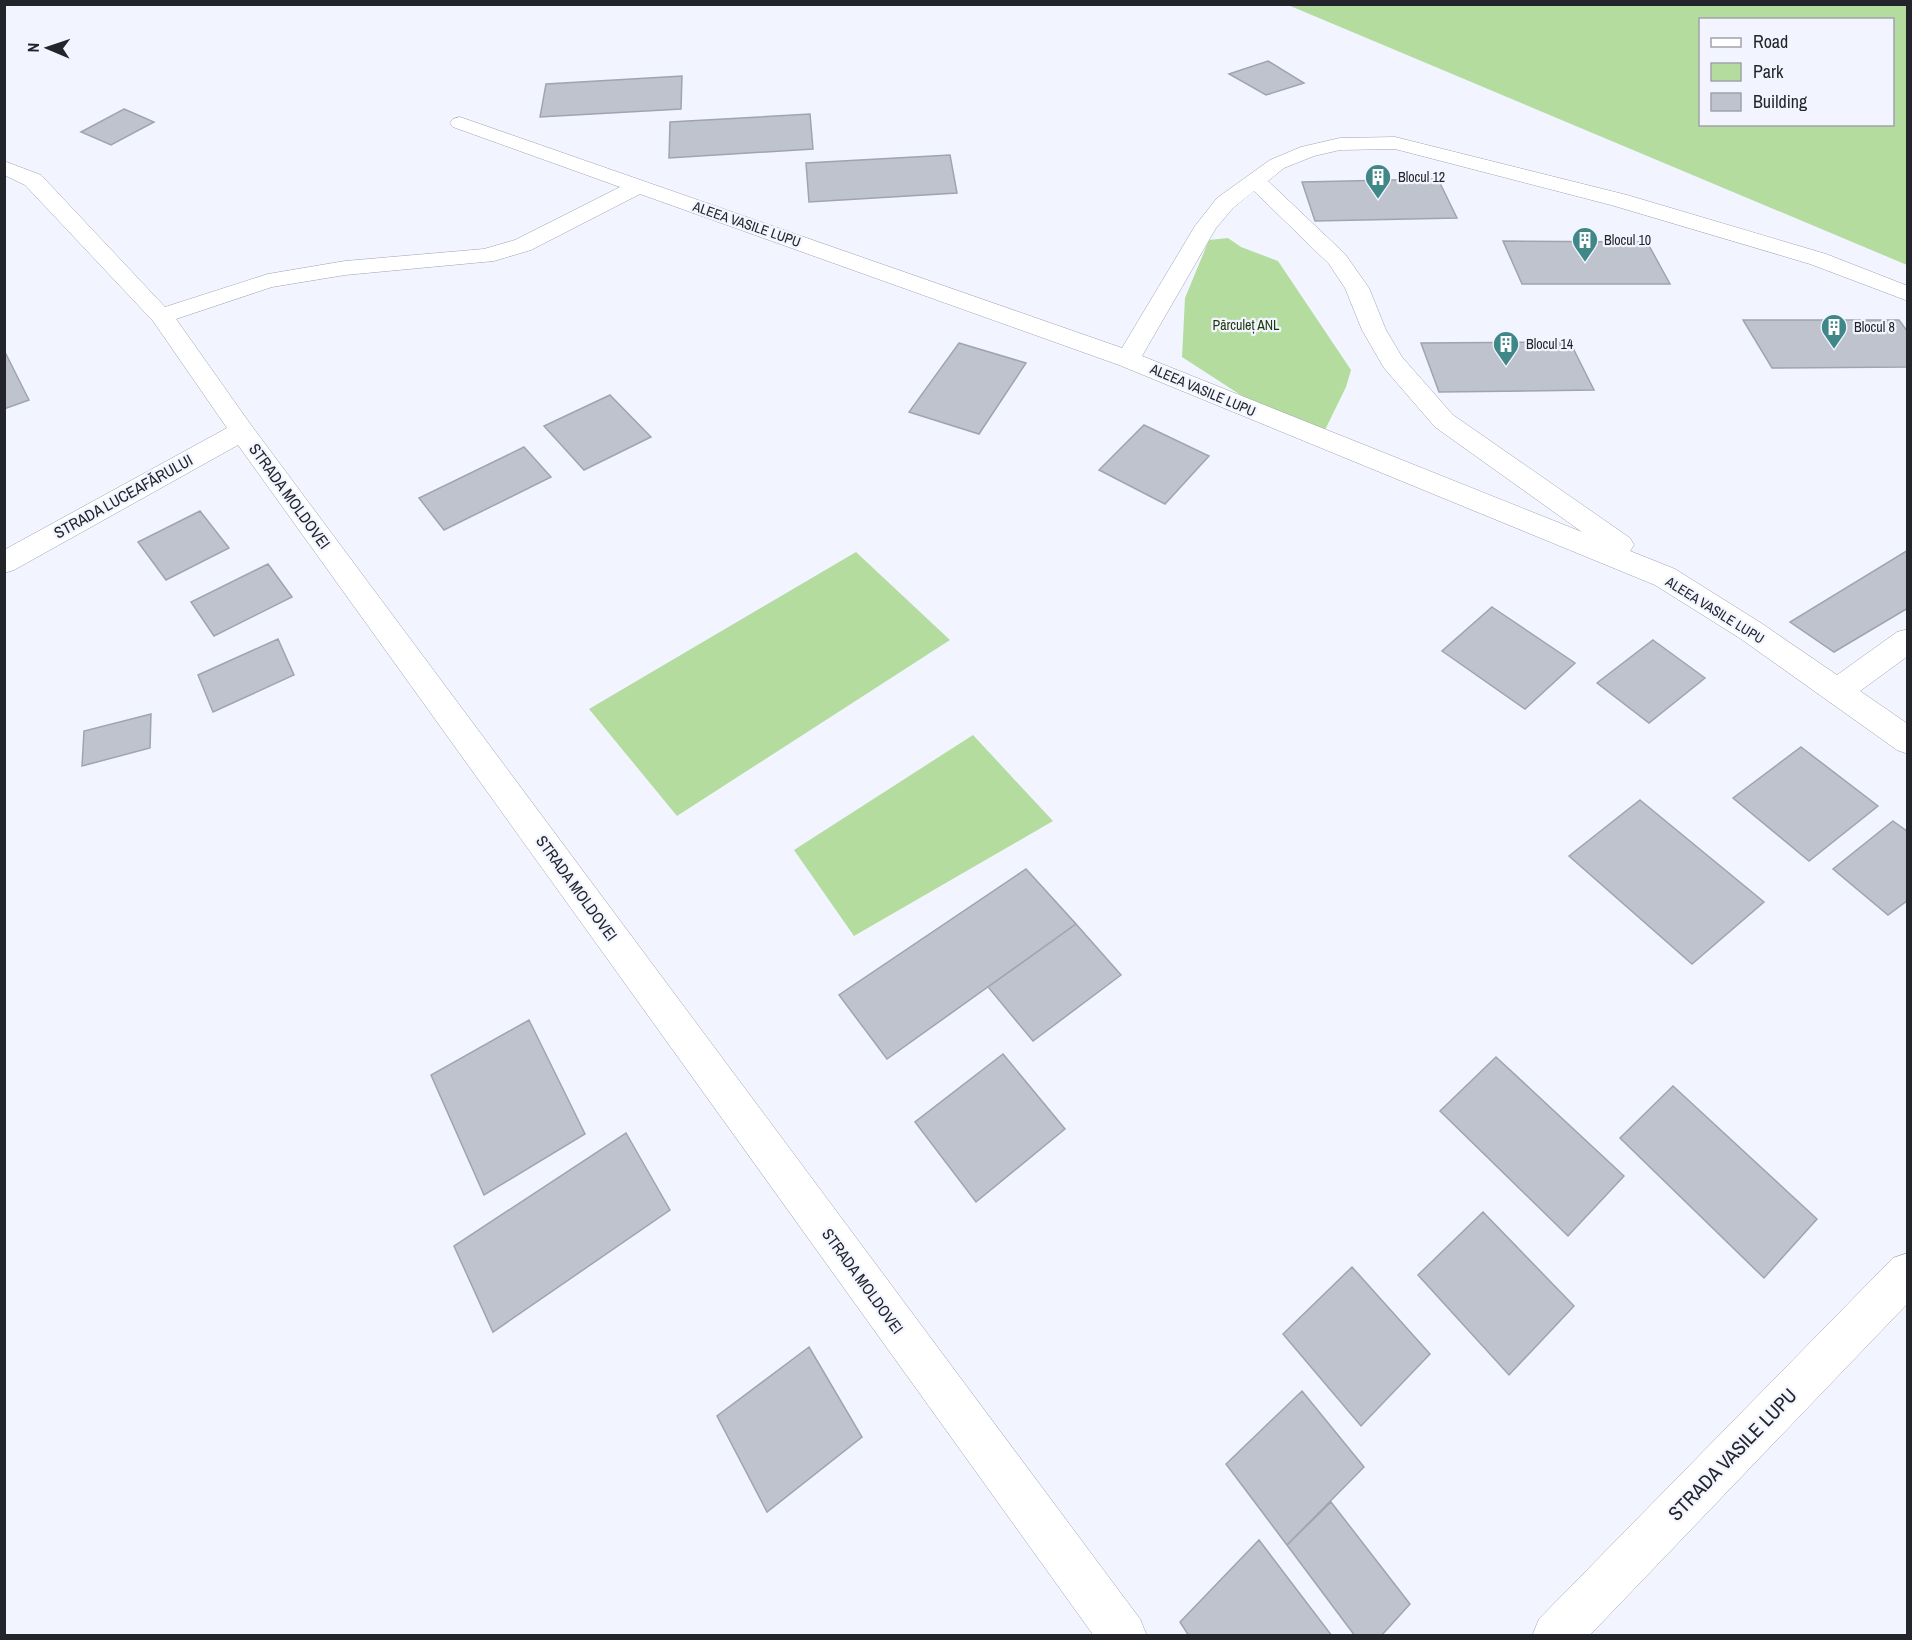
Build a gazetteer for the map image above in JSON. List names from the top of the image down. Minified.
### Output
{"streets":{"street":["ALEEA VASILE LUPU","STRADA LUCEAFĂRULUI","STRADA MOLDOVEI","STRADA VASILE LUPU"]},"crossings":[["STRADA LUCEAFĂRULUI","STRADA MOLDOVEI"]],"parks":["Părculeț ANL"],"places":{"building":["Blocul 12","Blocul 10","Blocul 8","Blocul 14"]},"legend":["Road","Park","Building"],"north":"left"}
